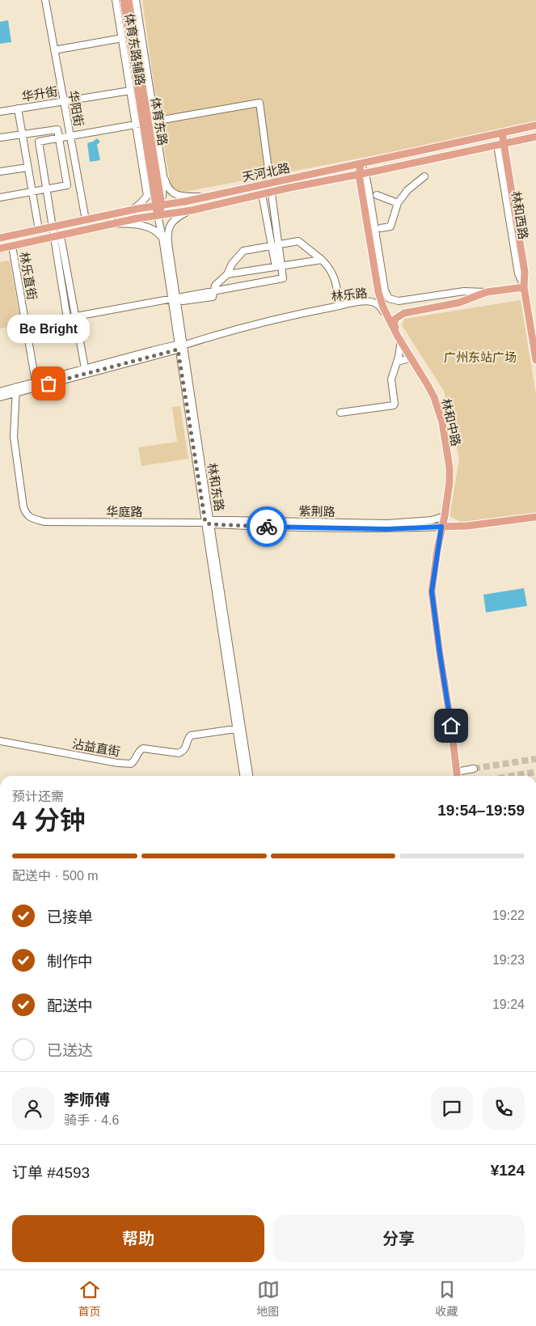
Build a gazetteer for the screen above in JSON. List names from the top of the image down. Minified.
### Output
{"streets":{"main road":["体育东路","天河北路","林和西路","林乐路","林和中路","紫荆路"],"street":["体育东路辅路","华升街","华阳街","林乐直街","林和东路","华庭路","沾益直街"]},"crossings":[["体育东路辅路","华升街"],["体育东路辅路","体育东路"],["体育东路辅路","天河北路"],["华升街","华阳街"],["华阳街","天河北路"],["体育东路","天河北路"],["天河北路","林和西路"],["天河北路","林乐直街"],["天河北路","林和中路"],["天河北路","林和东路"],["林和西路","林乐路"],["林乐直街","林乐路"],["林乐路","林和中路"],["林乐路","林和东路"],["林乐路","华庭路"],["林和中路","紫荆路"],["林和东路","华庭路"],["林和东路","紫荆路"],["林和东路","沾益直街"],["华庭路","紫荆路"]],"parks":["广州东站广场"],"places":["Be Bright"],"page":{"bubble":"Be Bright","heading":["4 分钟","预计还需","19:54–19:59"],"panel":["李师傅","骑手 · 4.6","订单 #4593","¥124"],"bar":"配送中 · 500 m","list":[["已接单","19:22"],["制作中","19:23"],["配送中","19:24"],"已送达"],"buttons":["帮助","分享"],"tabs":["首页","地图","收藏"]}}
